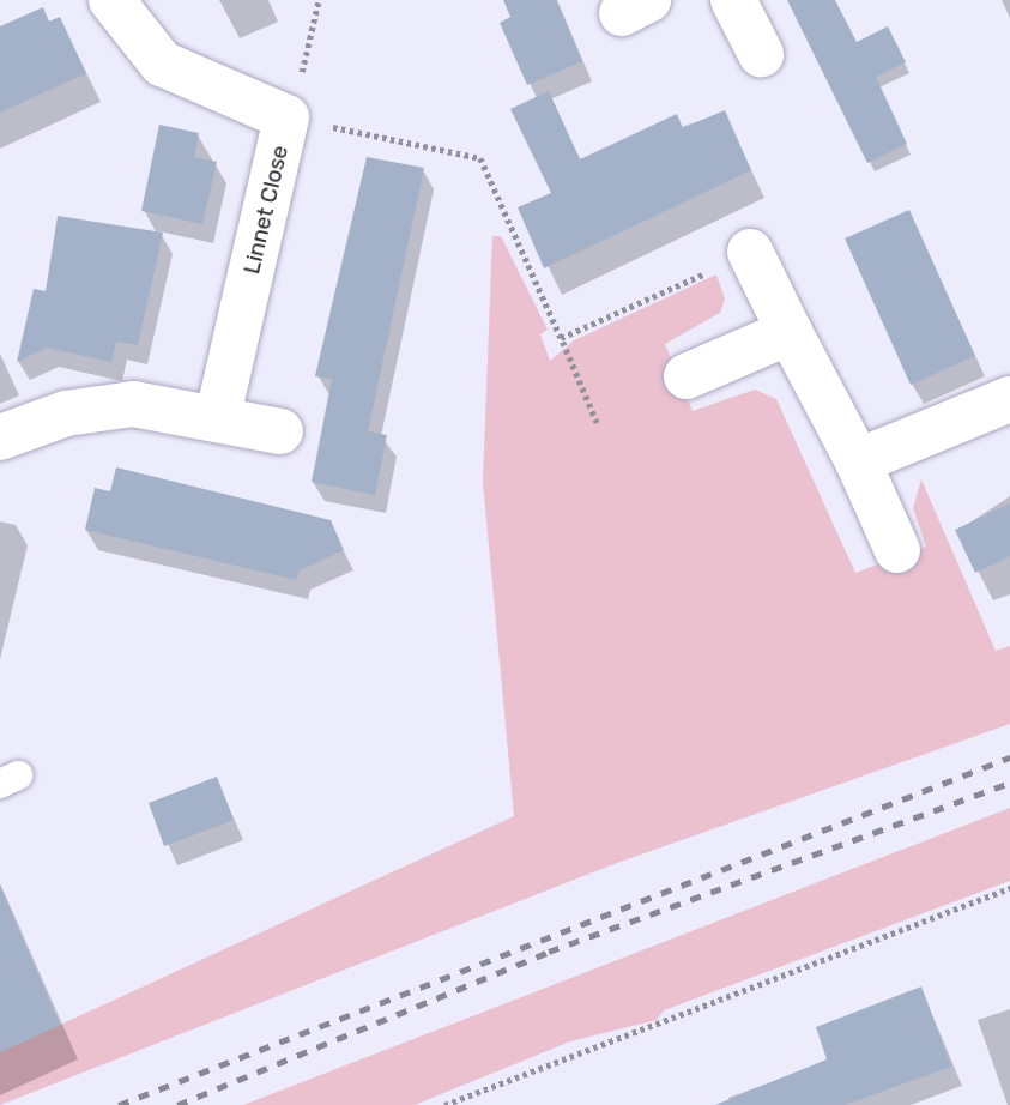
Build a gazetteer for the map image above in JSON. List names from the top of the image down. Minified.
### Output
{"streets":{"street":["Linnet Close"]}}
